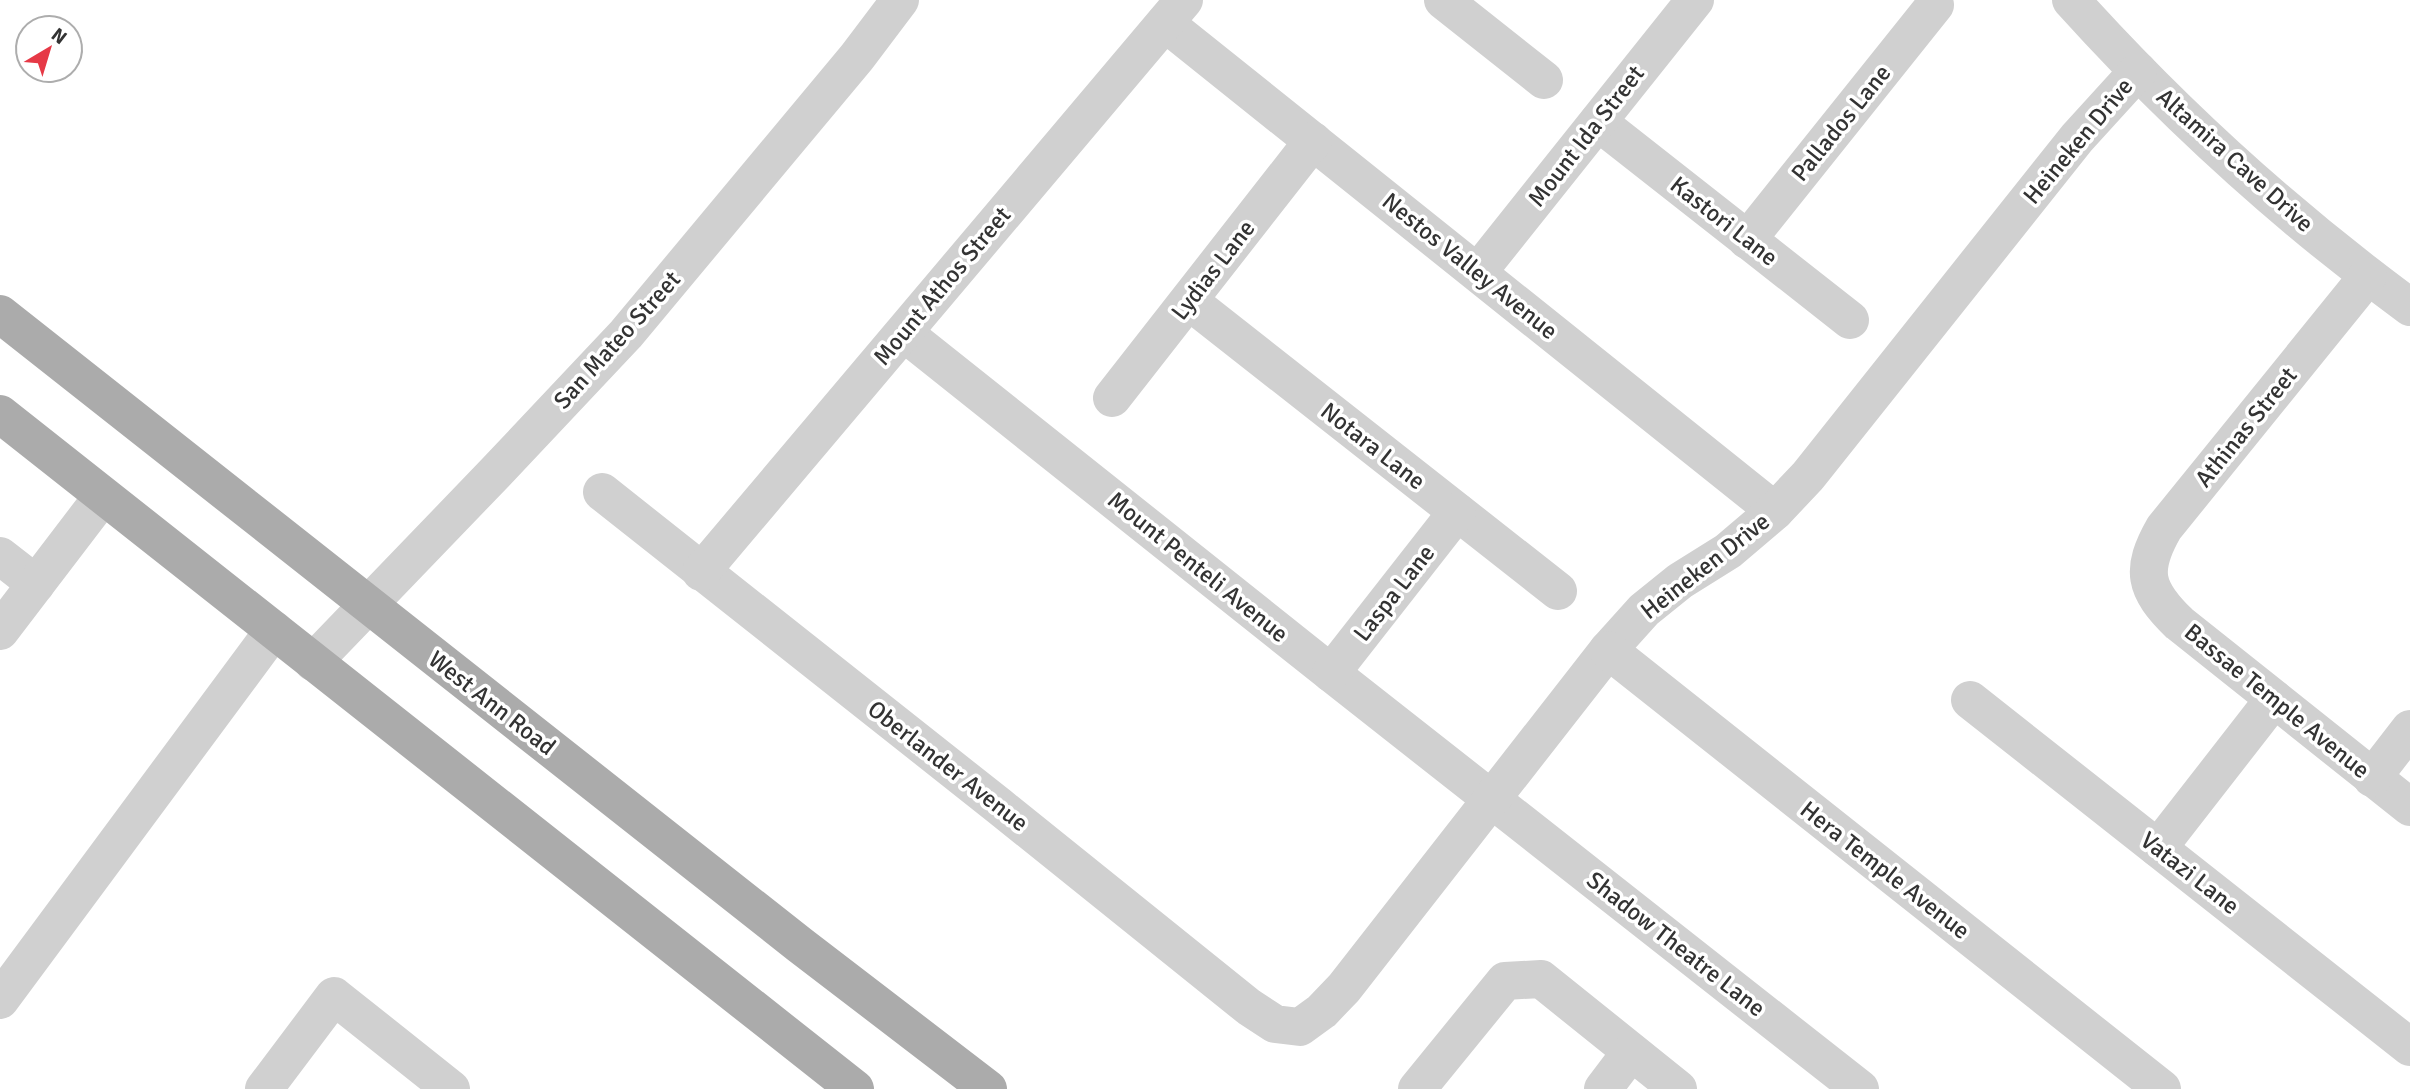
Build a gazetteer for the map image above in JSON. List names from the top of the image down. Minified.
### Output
{"streets":{"main road":["West Ann Road"],"street":["Pallados Lane","Mount Ida Street","Heineken Drive","Altamira Cave Drive","Kastori Lane","Nestos Valley Avenue","Lydias Lane","Mount Athos Street","San Mateo Street","Athinas Street","Notara Lane","Mount Penteli Avenue","Laspa Lane","Bassae Temple Avenue","Oberlander Avenue","Hera Temple Avenue","Vatazi Lane","Shadow Theatre Lane"]},"crossings":[["Pallados Lane","Kastori Lane"],["Mount Ida Street","Kastori Lane"],["Mount Ida Street","Nestos Valley Avenue"],["Heineken Drive","Altamira Cave Drive"],["Heineken Drive","Nestos Valley Avenue"],["Heineken Drive","Mount Penteli Avenue"],["Heineken Drive","Oberlander Avenue"],["Heineken Drive","Hera Temple Avenue"],["Heineken Drive","Shadow Theatre Lane"],["Altamira Cave Drive","Athinas Street"],["Nestos Valley Avenue","Lydias Lane"],["Nestos Valley Avenue","Mount Athos Street"],["Lydias Lane","Notara Lane"],["Mount Athos Street","Mount Penteli Avenue"],["Mount Athos Street","Oberlander Avenue"],["San Mateo Street","West Ann Road"],["Athinas Street","Bassae Temple Avenue"],["Notara Lane","Laspa Lane"],["Mount Penteli Avenue","Laspa Lane"],["Mount Penteli Avenue","Shadow Theatre Lane"]],"north":"top right"}
